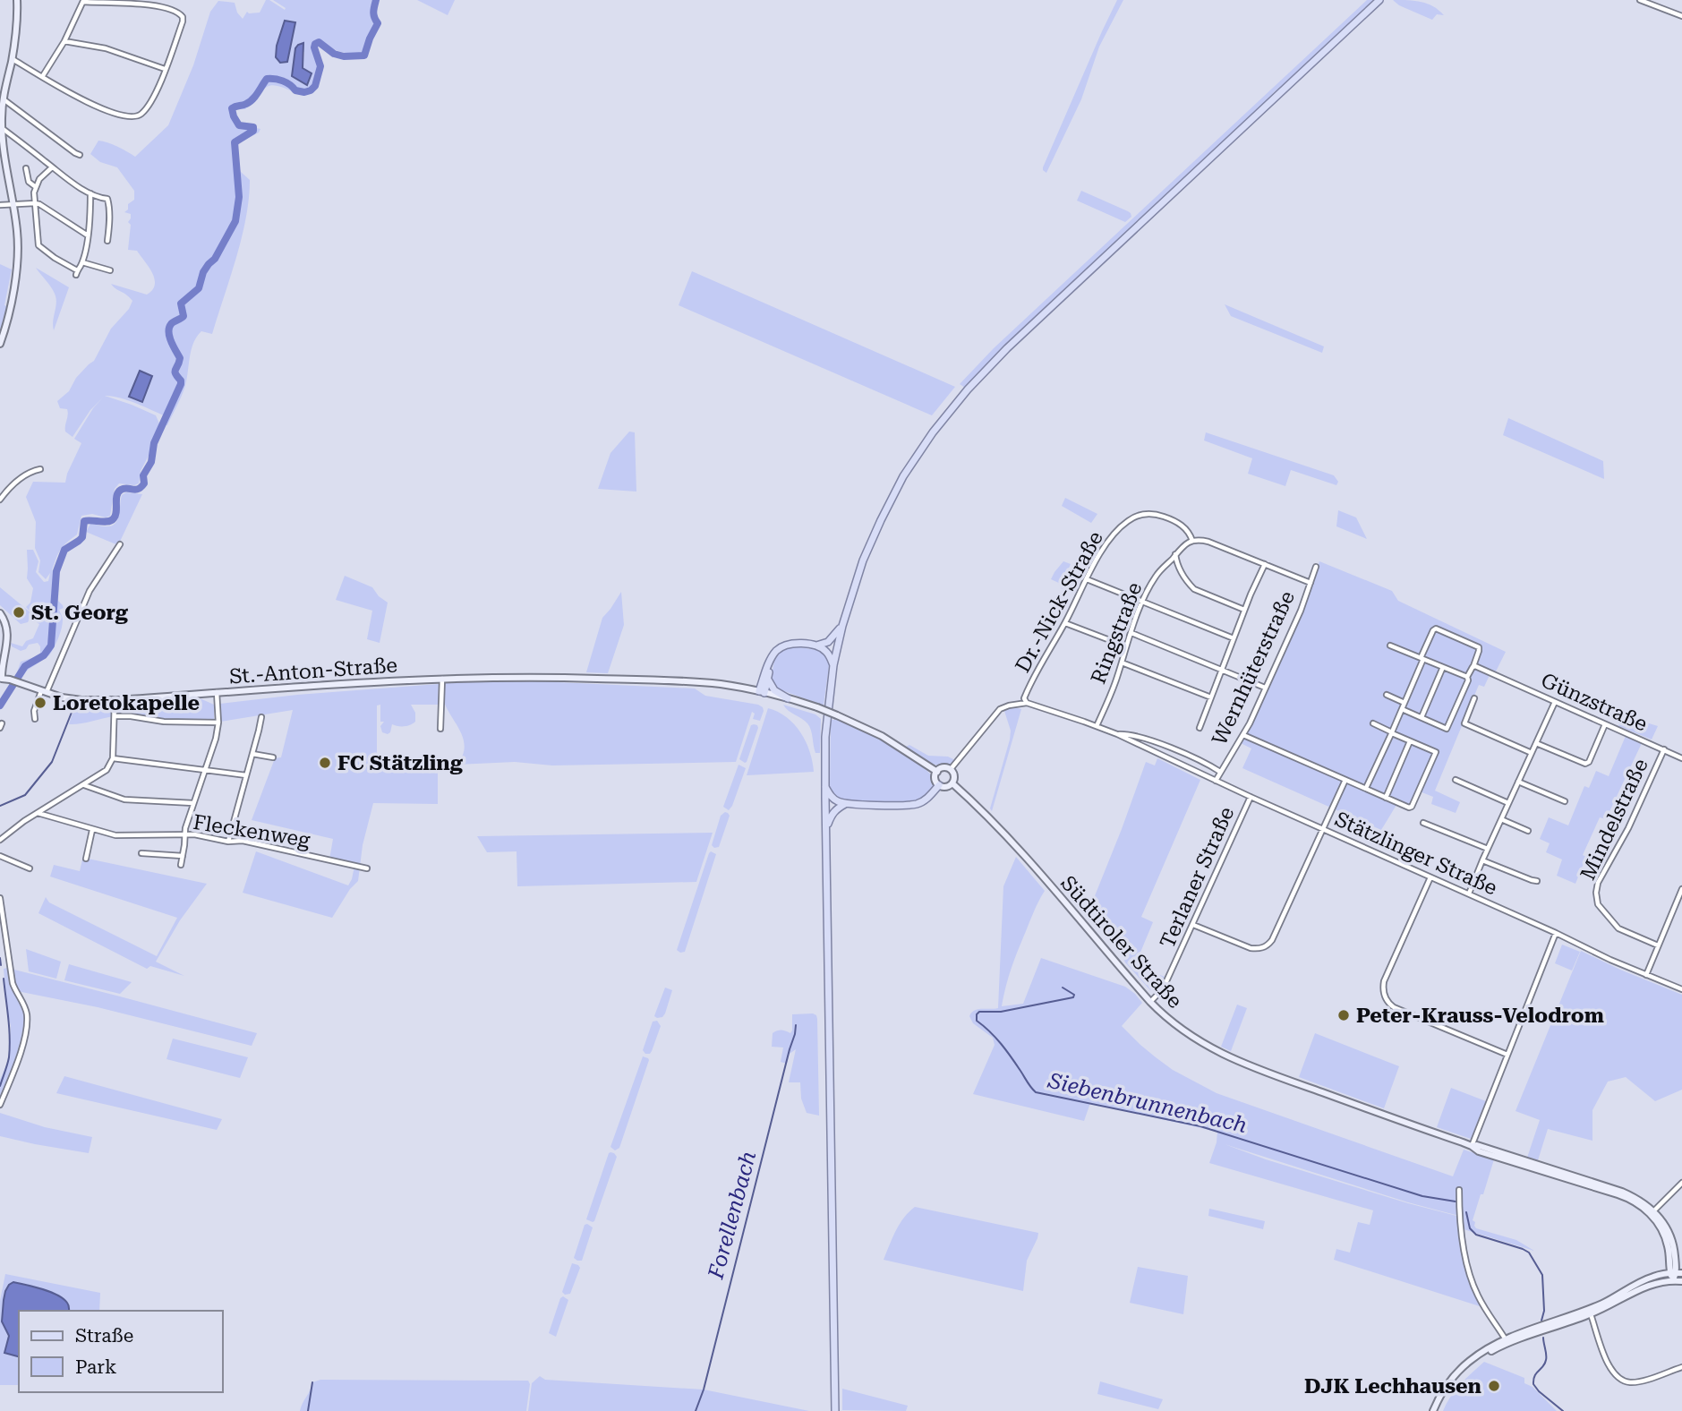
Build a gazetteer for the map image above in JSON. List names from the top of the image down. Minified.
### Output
{"streets":{"main road":["St.-Anton-Straße","Südtiroler Straße"],"street":["Dr.-Nick-Straße","Ringstraße","Wernhüterstraße","Günzstraße","Mindelstraße","Fleckenweg","Stätzlinger Straße","Terlaner Straße"]},"crossings":[["Dr.-Nick-Straße","Ringstraße"],["Dr.-Nick-Straße","Stätzlinger Straße"],["Ringstraße","Stätzlinger Straße"],["Wernhüterstraße","Stätzlinger Straße"],["St.-Anton-Straße","Stätzlinger Straße"],["St.-Anton-Straße","Südtiroler Straße"],["Günzstraße","Mindelstraße"],["Stätzlinger Straße","Terlaner Straße"],["Stätzlinger Straße","Südtiroler Straße"],["Terlaner Straße","Südtiroler Straße"]],"water":["Siebenbrunnenbach","Forellenbach"],"places":["St. Georg","Loretokapelle","FC Stätzling","Peter-Krauss-Velodrom","DJK Lechhausen"],"legend":["Straße","Park"]}
